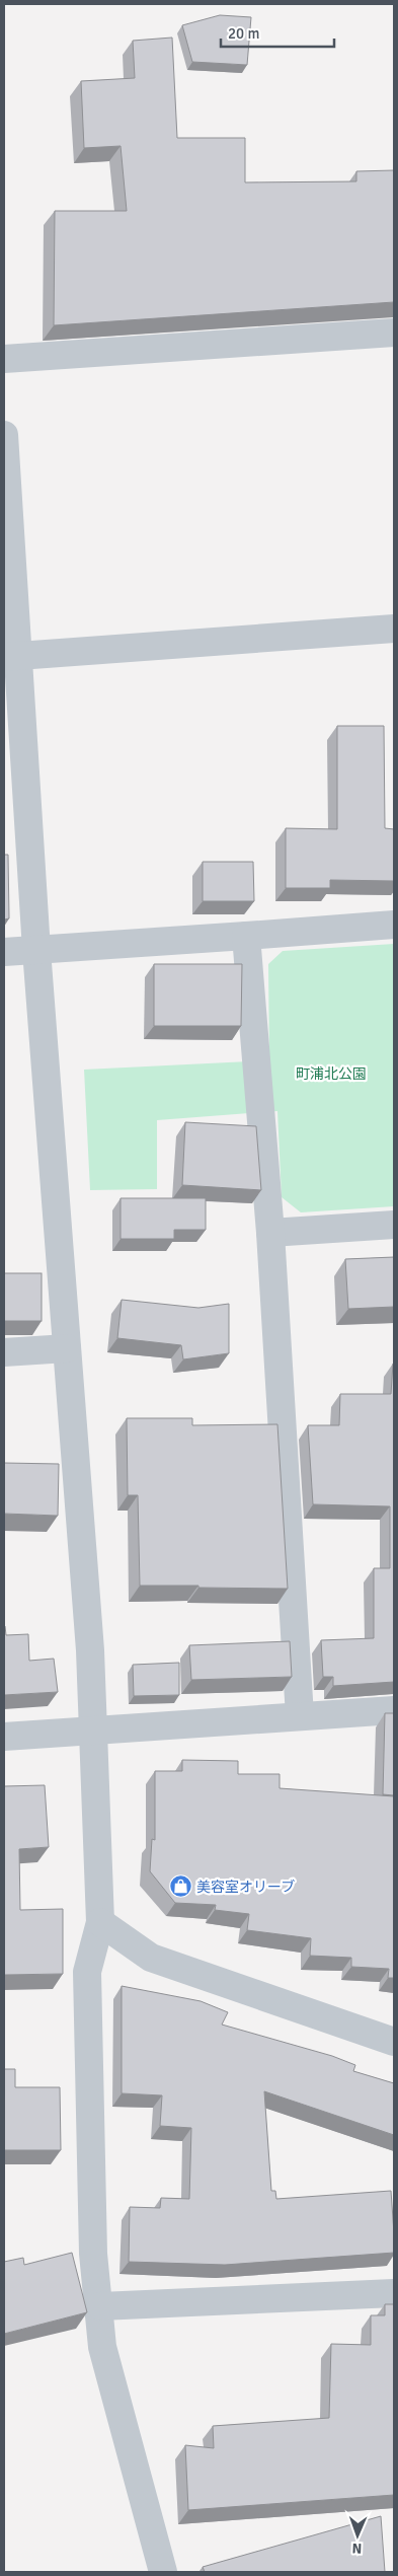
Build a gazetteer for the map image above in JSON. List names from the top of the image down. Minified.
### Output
{"parks":["町浦北公園"],"places":{"shop":["美容室オリーブ"]},"scale_bar":"20 m","north":"bottom"}
